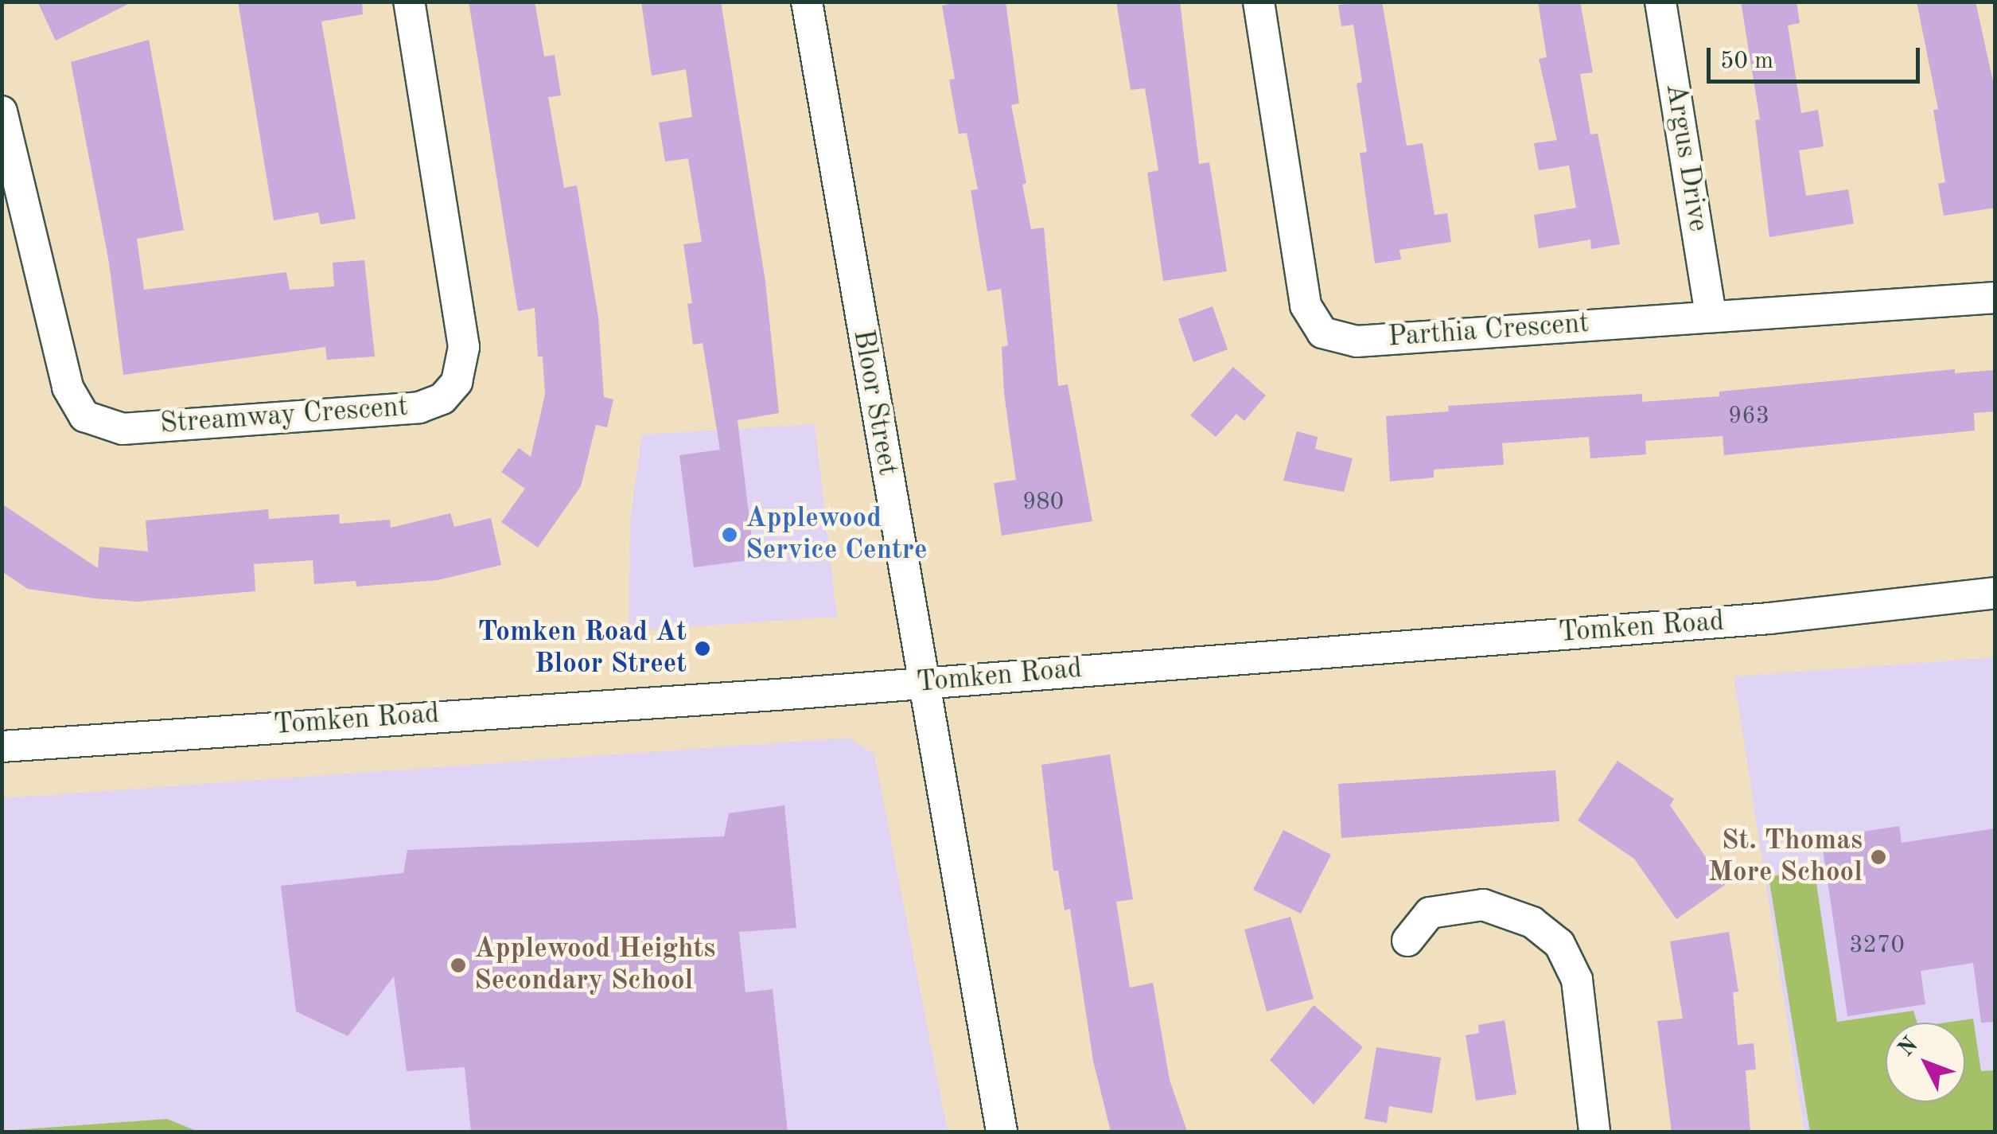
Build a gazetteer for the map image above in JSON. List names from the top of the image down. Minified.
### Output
{"streets":{"street":["Argus Drive","Parthia Crescent","Bloor Street","Streamway Crescent","Tomken Road"]},"crossings":[["Argus Drive","Parthia Crescent"],["Bloor Street","Tomken Road"]],"places":["Applewood Service Centre","Tomken Road At Bloor Street","St. Thomas More School","Applewood Heights Secondary School"],"house_numbers":["963","980","3270"],"scale_bar":"50 m","north":"top left"}
